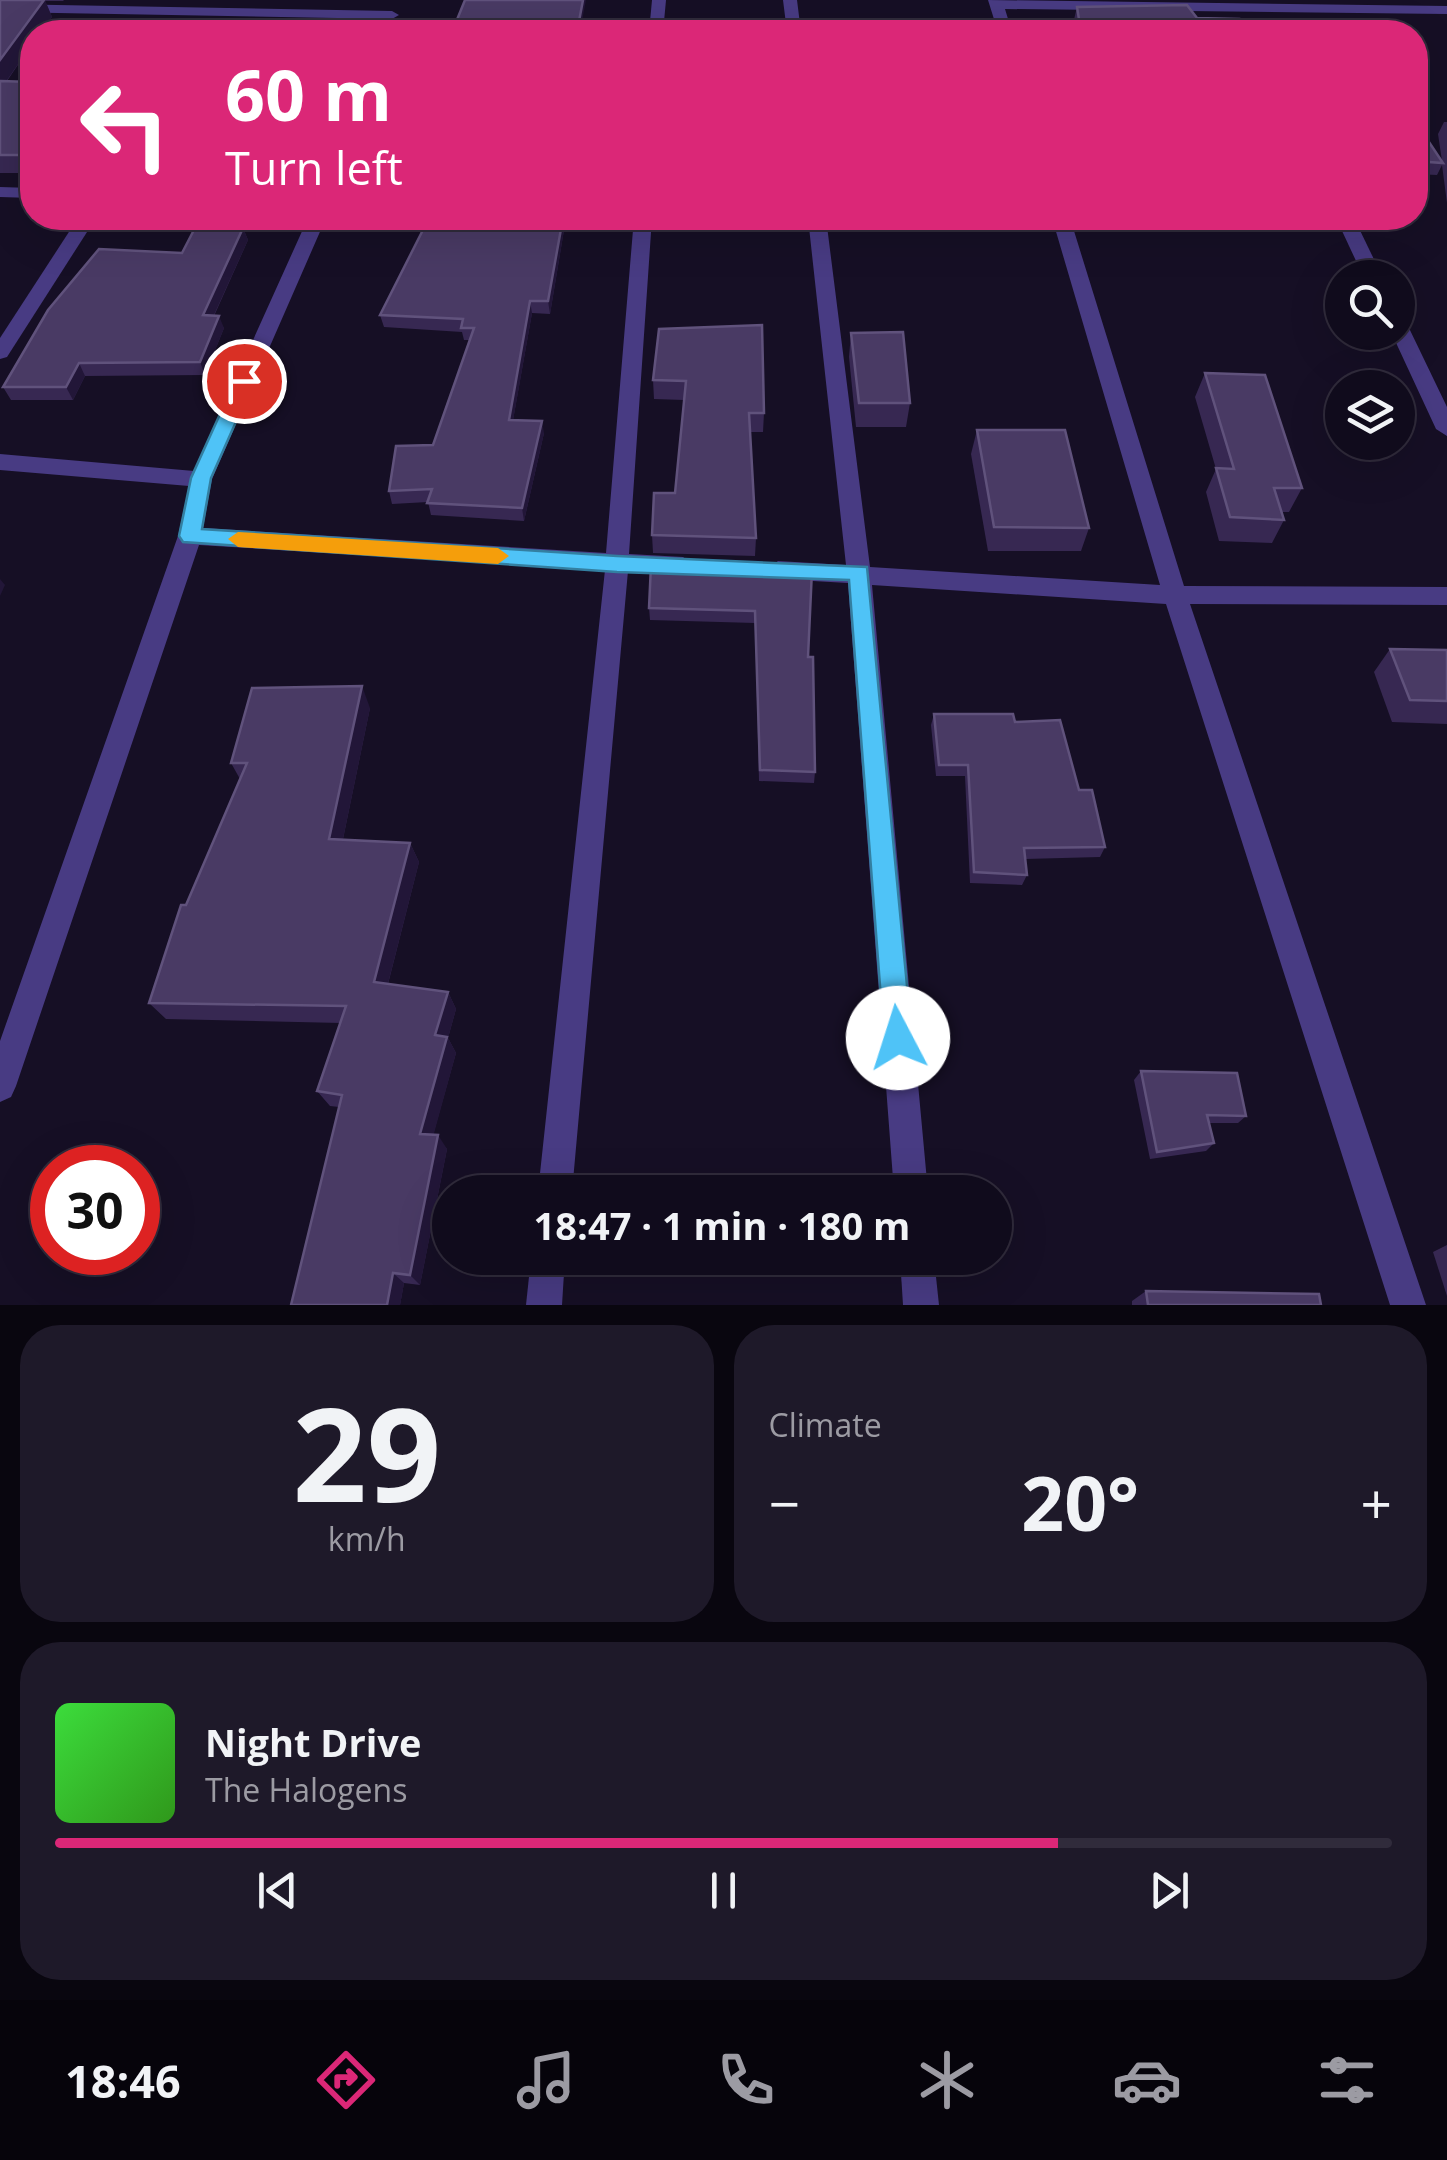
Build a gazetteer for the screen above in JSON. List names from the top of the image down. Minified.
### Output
{"page":{"turn":["60 m","Turn left"],"limit":"30","trip":"18:47 · 1 min · 180 m","tile":[["29","km/h"],"Climate"],"heat":["−","20°","+"],"song":["Night Drive","The Halogens"],"tabs":"18:46"}}
